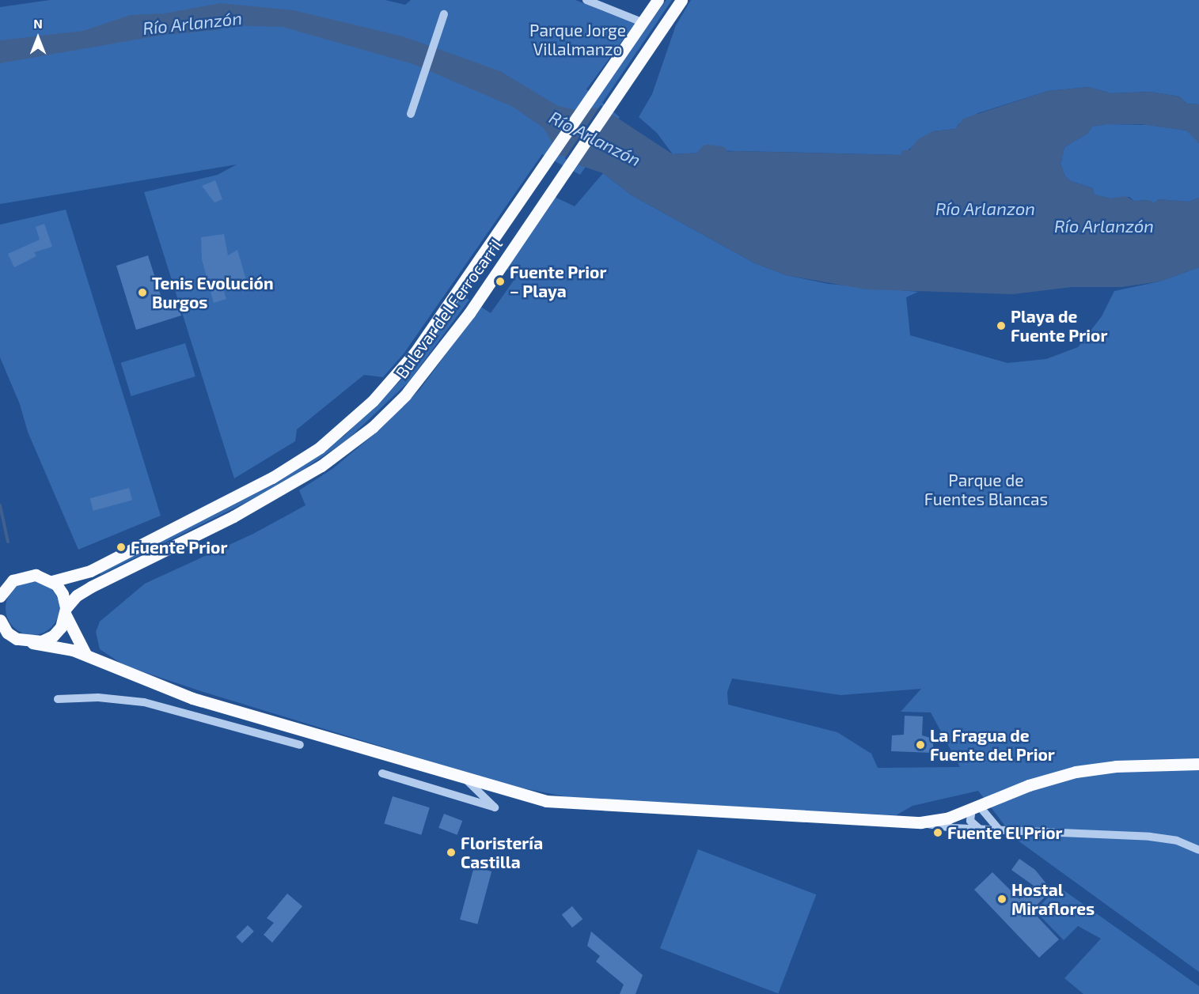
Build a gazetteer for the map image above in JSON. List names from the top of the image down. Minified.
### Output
{"streets":{"main road":["Bulevar del Ferrocarril"]},"water":["Río Arlanzón","Río Arlanzon"],"parks":["Parque Jorge Villalmanzo","Parque de Fuentes Blancas"],"places":["Fuente Prior – Playa","Tenis Evolución Burgos","Playa de Fuente Prior","Fuente Prior","La Fragua de Fuente del Prior","Fuente El Prior","Floristería Castilla","Hostal Miraflores"],"north":"top"}
